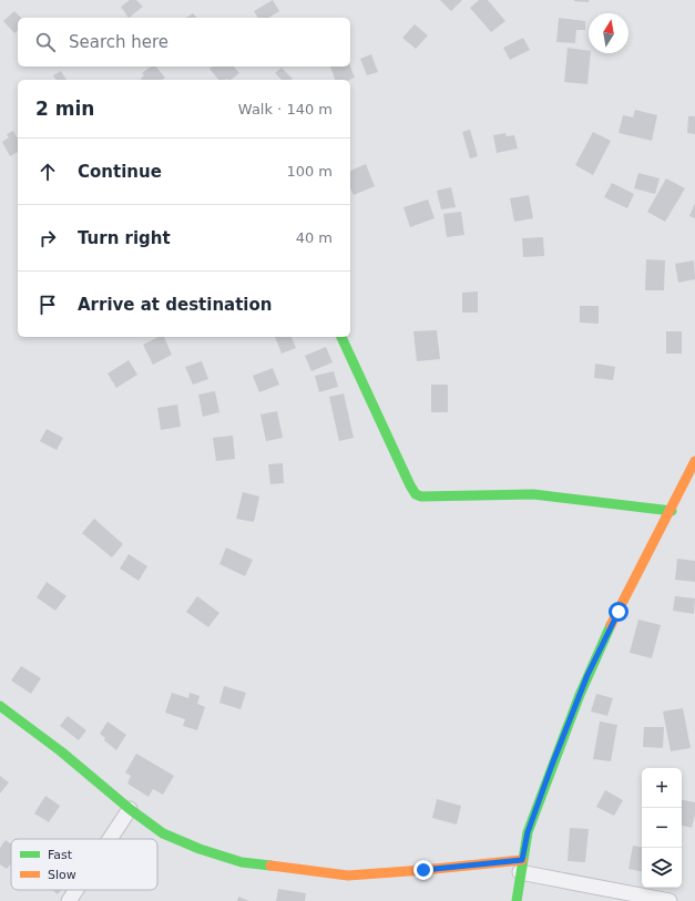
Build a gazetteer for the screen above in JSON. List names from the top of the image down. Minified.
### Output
{"legend":["Fast","Slow"],"north":"top","page":{"search":"Search here","heading":["2 min","Walk · 140 m"],"list":[["Continue","100 m"],["Turn right","40 m"],"Arrive at destination"],"map_buttons":["+","−"]}}
